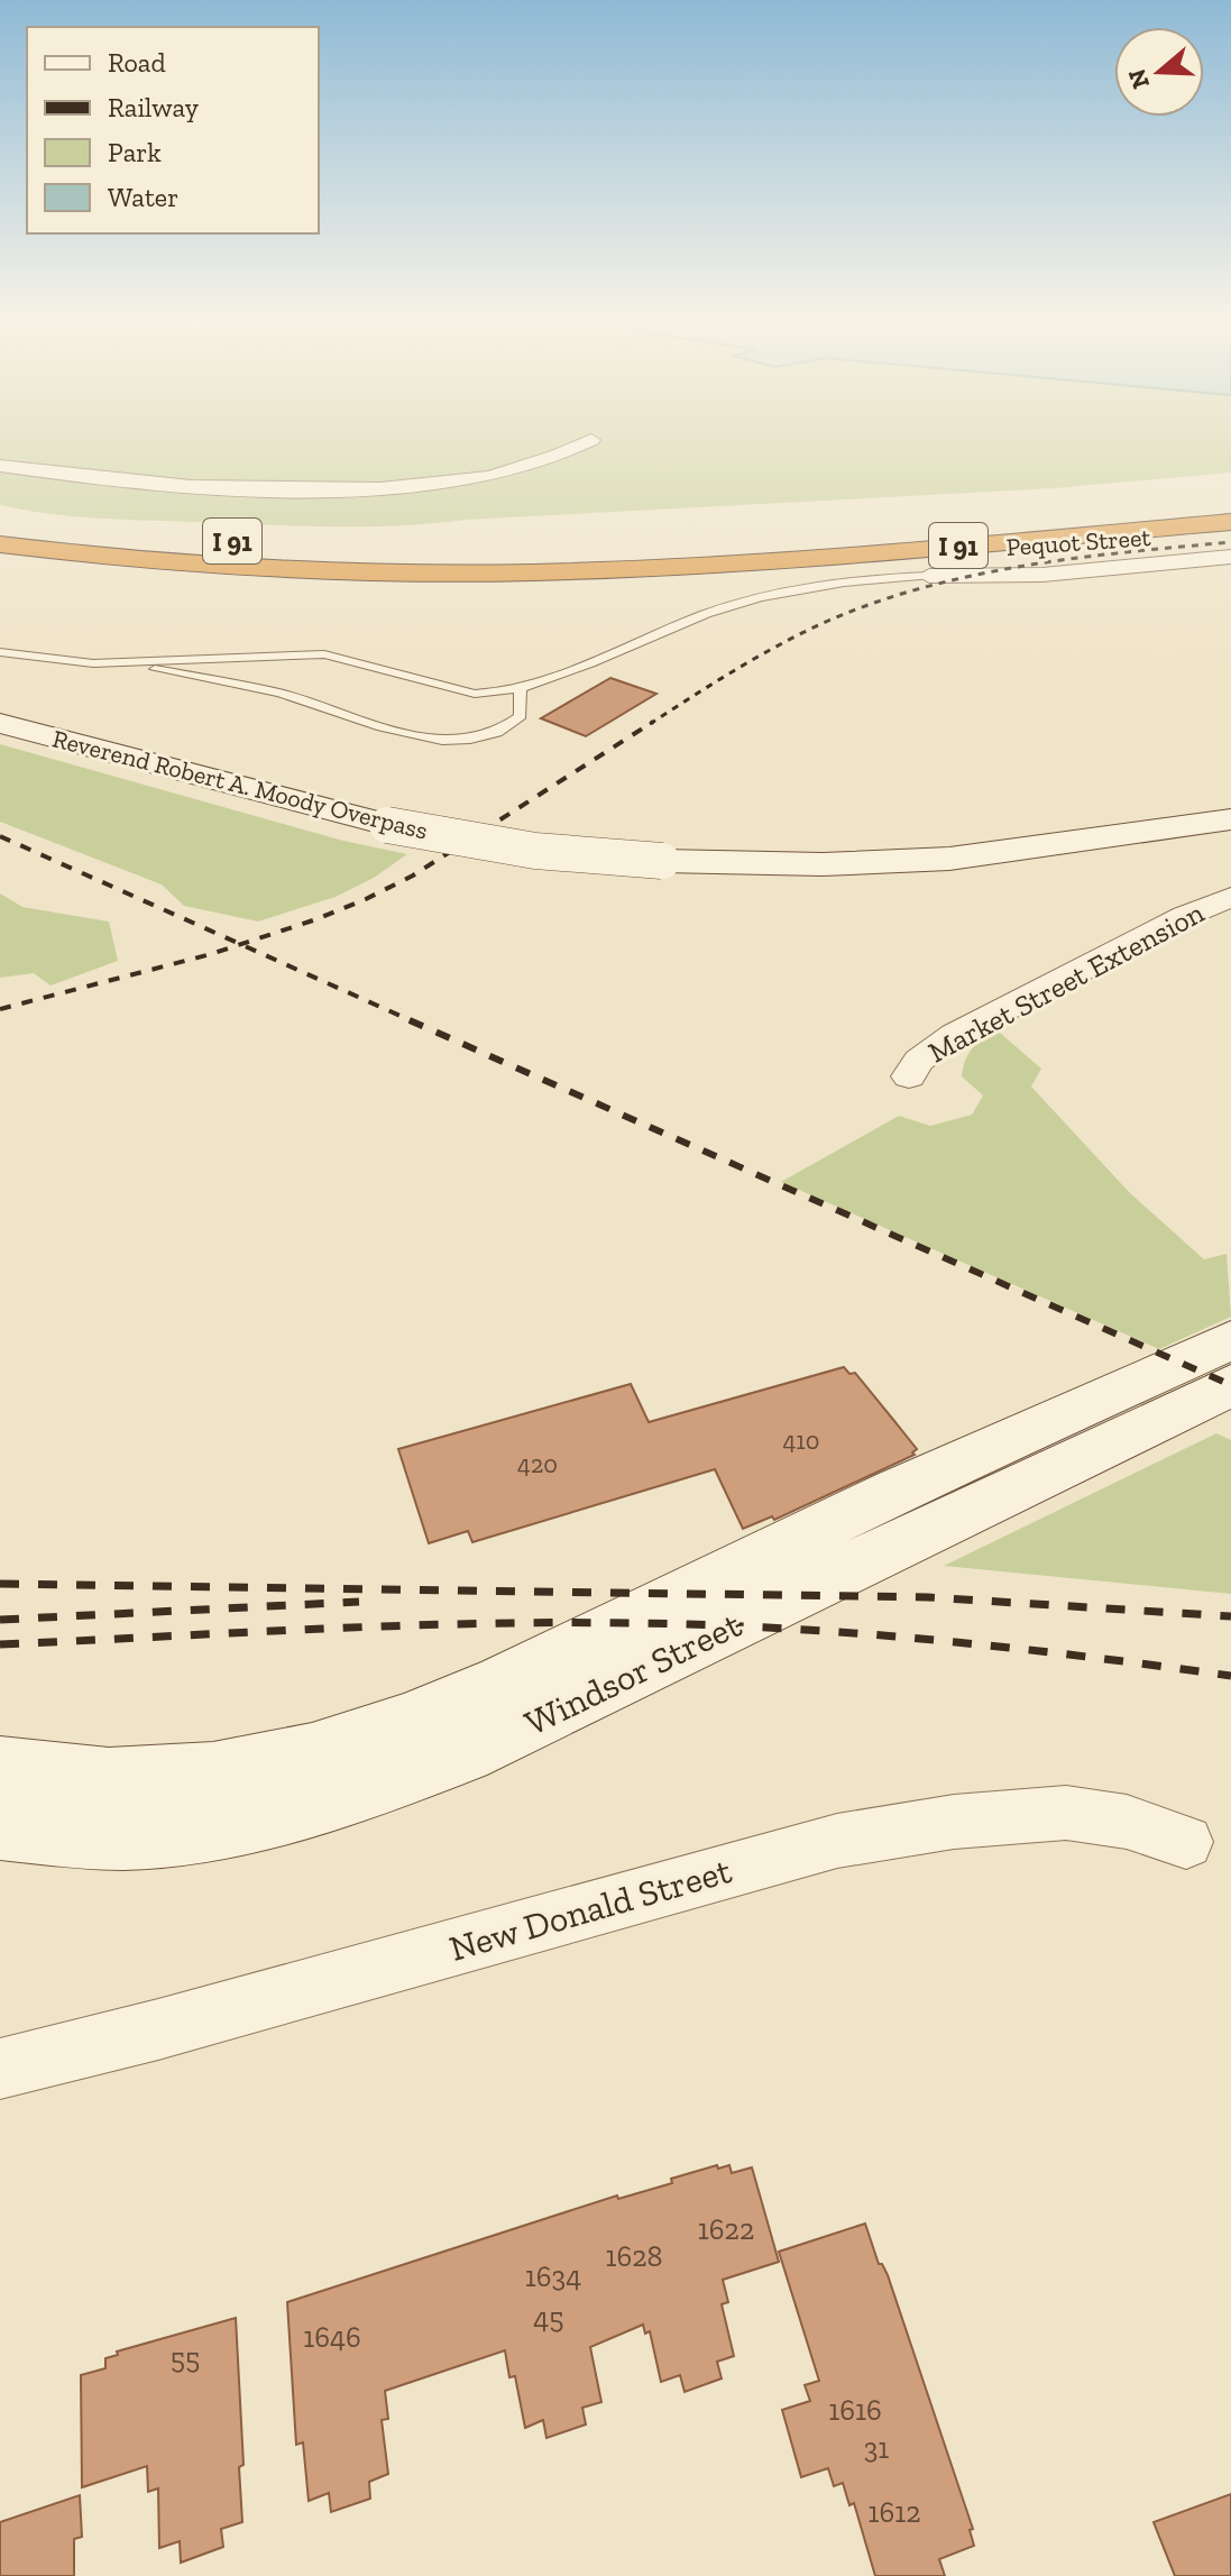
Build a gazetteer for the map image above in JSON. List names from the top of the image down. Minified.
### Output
{"streets":{"highway":["I 91"],"main road":["Reverend Robert A. Moody Overpass","Windsor Street"],"street":["Pequot Street","Market Street Extension","New Donald Street"]},"house_numbers":["410","420","1622","1628","1634","45","1646","55","1616","31","1612"],"legend":["Road","Railway","Park","Water"],"north":"left"}
